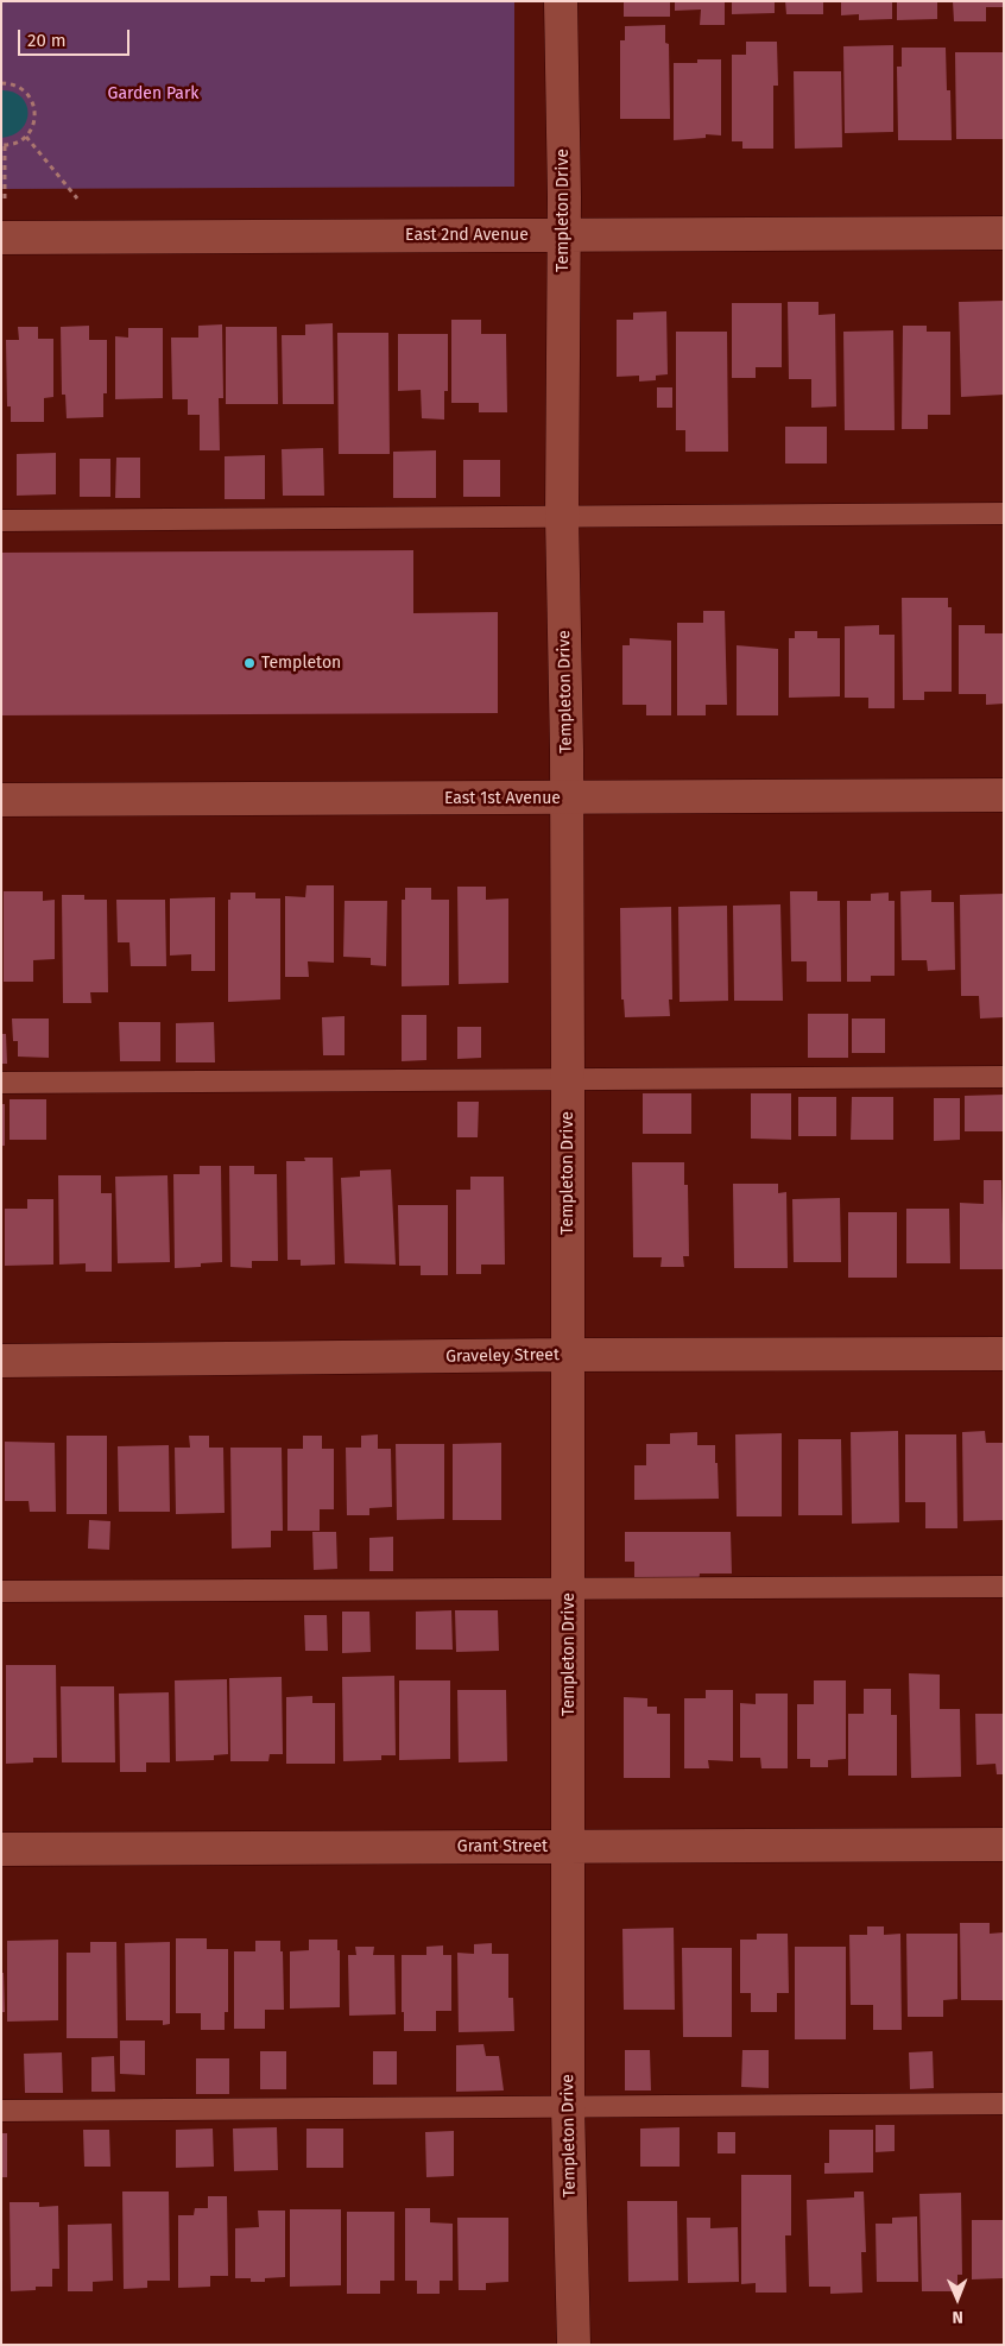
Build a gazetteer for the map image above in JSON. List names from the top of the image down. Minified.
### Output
{"streets":{"street":["Templeton Drive","East 2nd Avenue","East 1st Avenue","Graveley Street","Grant Street"]},"crossings":[["Templeton Drive","East 2nd Avenue"],["Templeton Drive","East 1st Avenue"],["Templeton Drive","Graveley Street"],["Templeton Drive","Grant Street"]],"parks":["Garden Park"],"places":["Templeton"],"scale_bar":"20 m","north":"bottom"}
